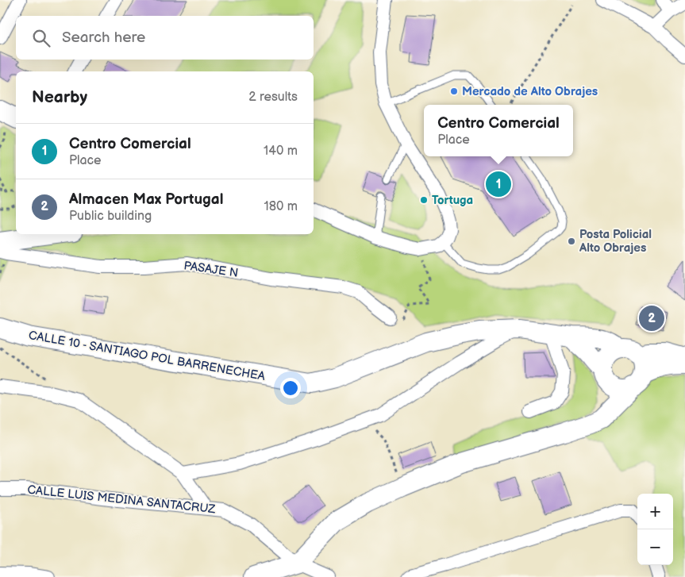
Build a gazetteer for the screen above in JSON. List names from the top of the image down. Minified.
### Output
{"streets":{"main road":["CALLE 10 - SANTIAGO POL BARRENECHEA"],"street":["PASAJE N","CALLE LUIS MEDINA SANTACRUZ"]},"places":["Mercado de Alto Obrajes","Tortuga","Posta Policial Alto Obrajes"],"page":{"search":"Search here","heading":["Nearby","2 results"],"popup":["Centro Comercial","Place"],"list":[{"mark":"1","name":"Centro Comercial","note":"Place","value":"140 m"},{"mark":"2","name":"Almacen Max Portugal","note":"Public building","value":"180 m"}],"pins":["1","2"],"map_buttons":["+","−"]}}
